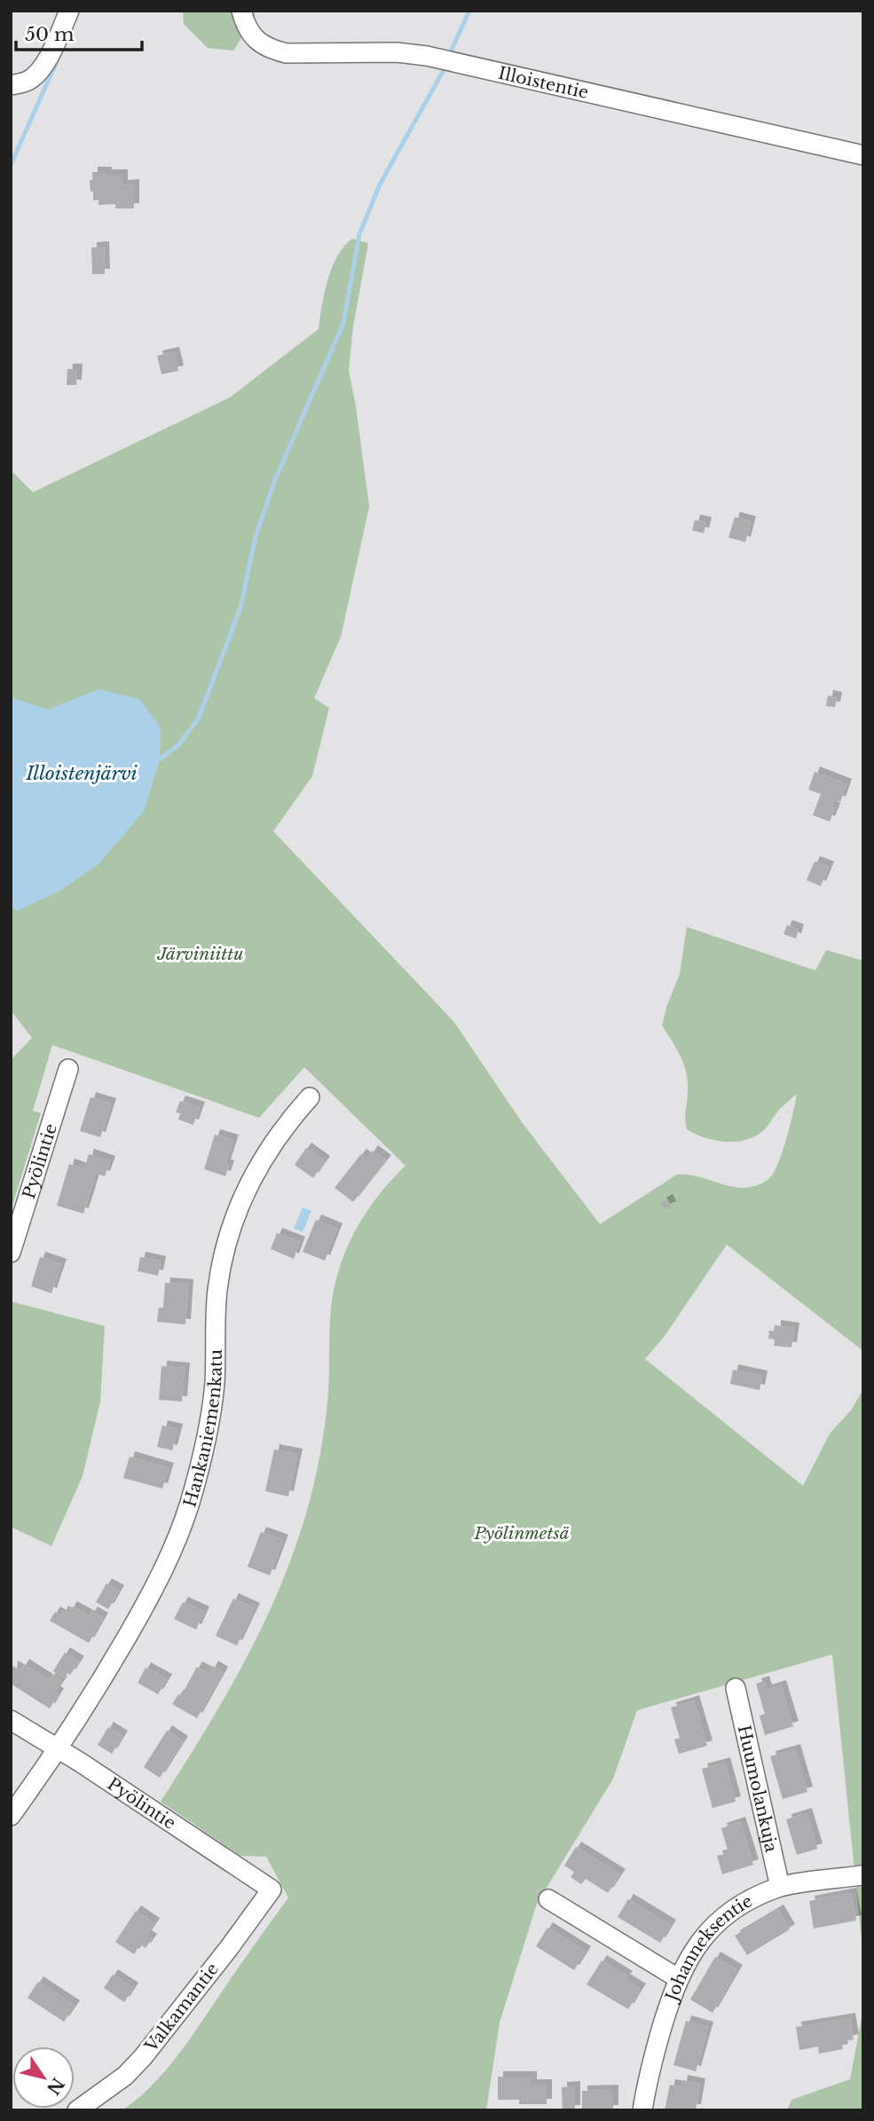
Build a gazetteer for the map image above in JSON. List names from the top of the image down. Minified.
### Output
{"streets":{"street":["Illoistentie","Pyölintie","Hankaniemenkatu","Huumolankuja","Johanneksentie","Valkamantie"]},"crossings":[["Pyölintie","Hankaniemenkatu"],["Pyölintie","Valkamantie"],["Huumolankuja","Johanneksentie"]],"water":["Illoistenjärvi"],"parks":["Järviniittu","Pyölinmetsä"],"scale_bar":"50 m","north":"bottom right"}
